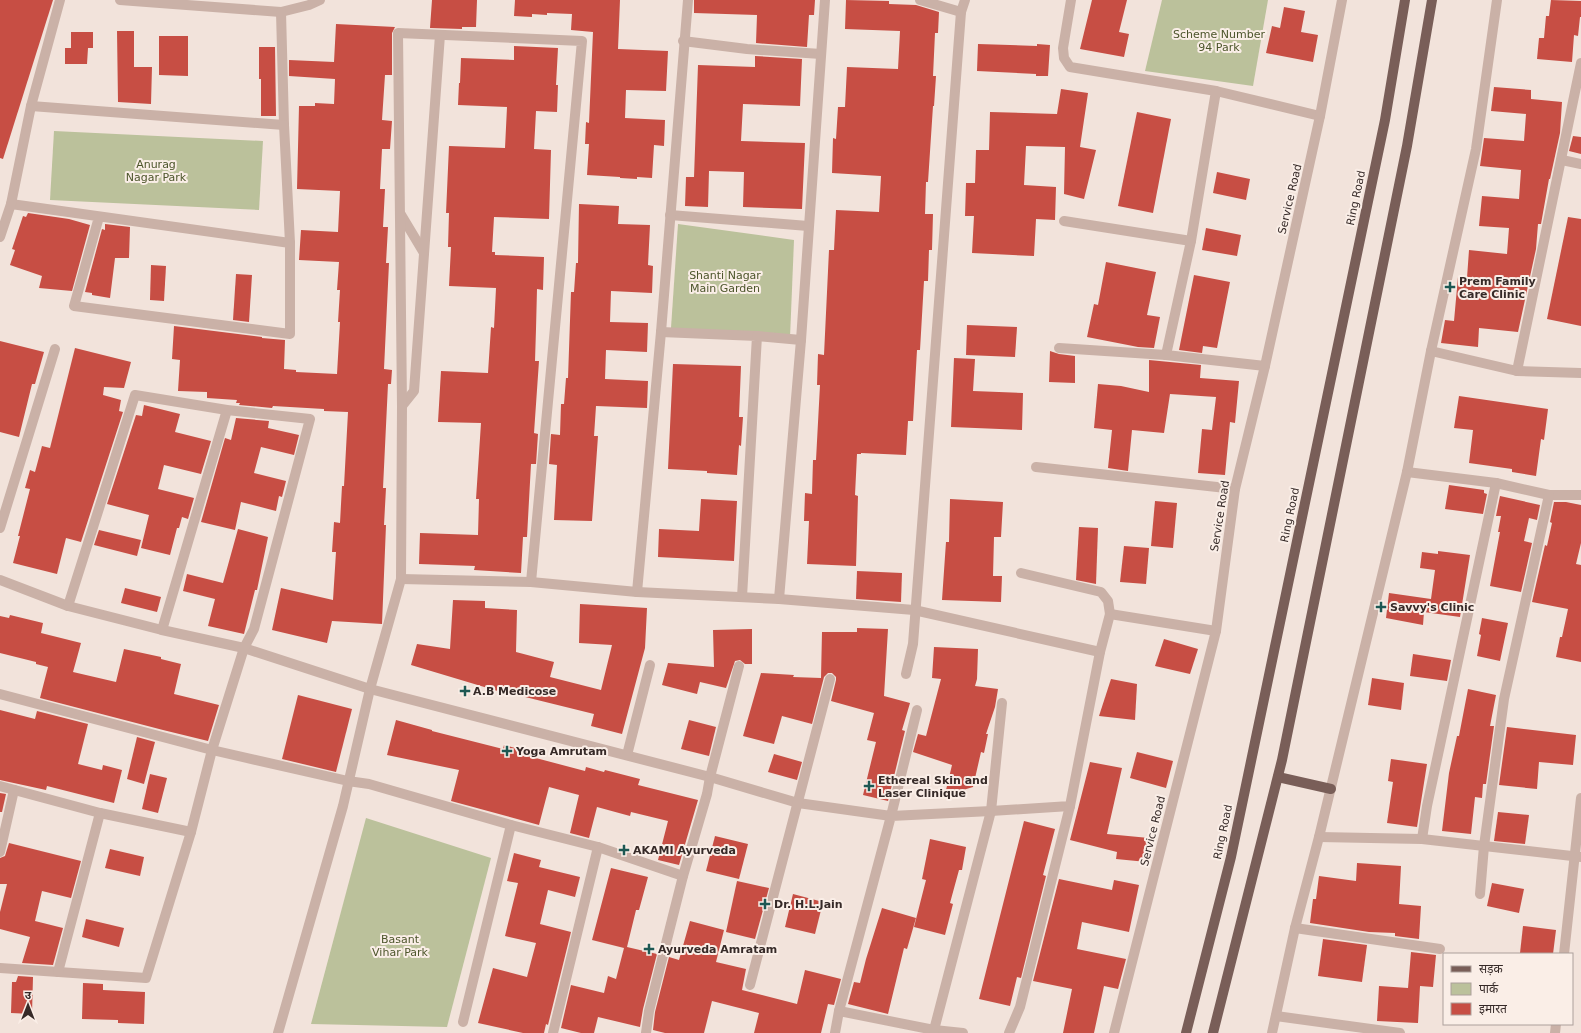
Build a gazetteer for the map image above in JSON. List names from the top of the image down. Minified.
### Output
{"streets":{"main road":["Ring Road"],"street":["Service Road"]},"parks":["Scheme Number 94 Park","Anurag Nagar Park","Shanti Nagar Main Garden","Basant Vihar Park"],"places":{"health":["Prem Family Care Clinic","Savvy's Clinic","A.B Medicose","Yoga Amrutam","Ethereal Skin and Laser Clinique","AKAMI Ayurveda","Dr. H.L.Jain","Ayurveda Amratam"]},"legend":["सड़क","पार्क","इमारत"],"north":"top"}
